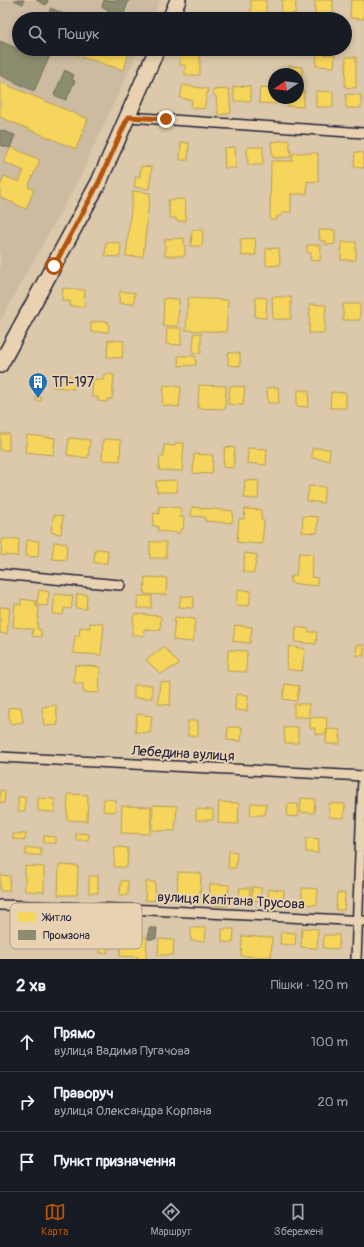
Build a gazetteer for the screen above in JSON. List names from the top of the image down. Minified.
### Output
{"streets":{"street":["Лебедина вулиця","вулиця Капітана Трусова"]},"places":{"building":["ТП-197"]},"legend":["Житло","Промзона"],"north":"left","page":{"search":"Пошук","heading":["2 хв","Пішки · 120 m"],"list":[["Прямо","вулиця Вадима Пугачова","100 m"],["Праворуч","вулиця Олександра Корпана","20 m"],"Пункт призначення"],"nav":["Карта","Маршрут","Збережені"]}}
